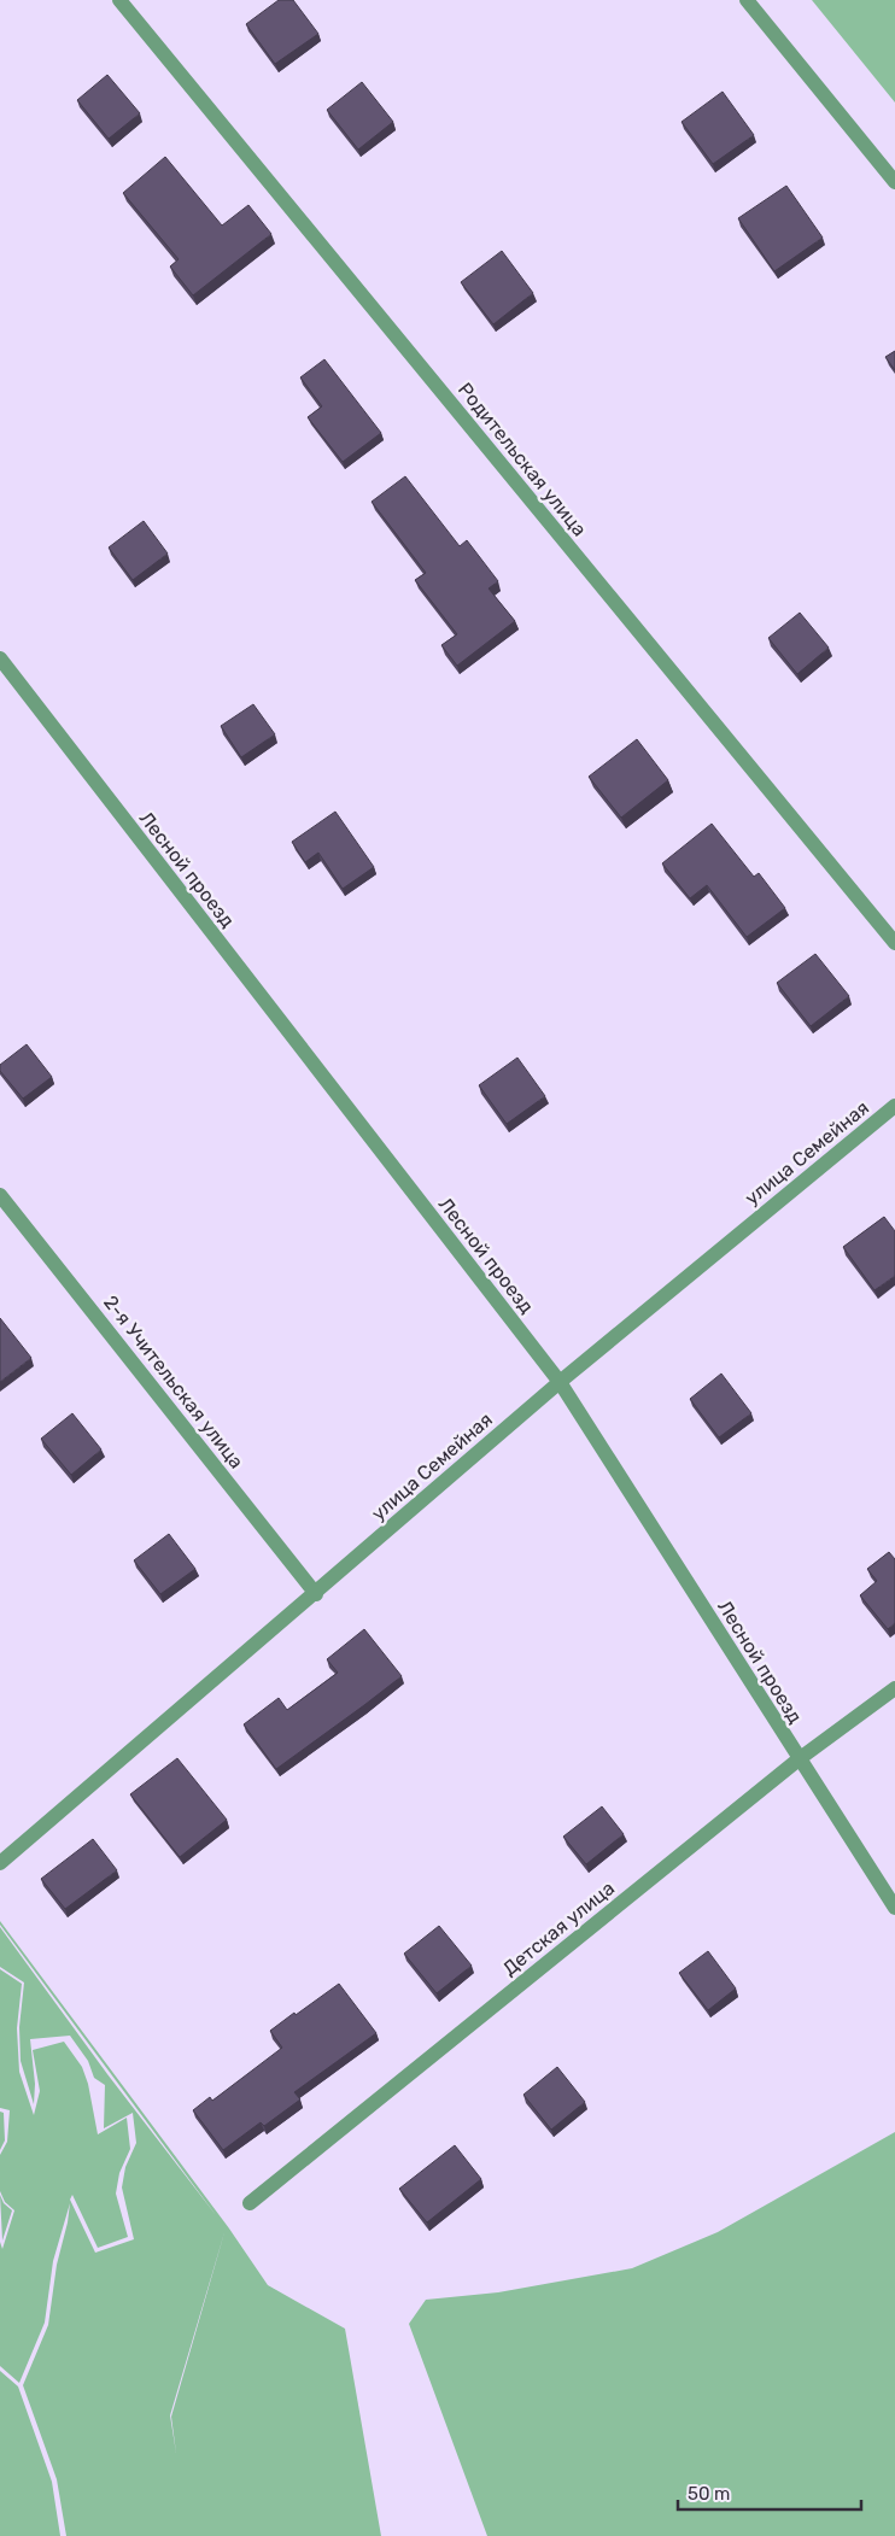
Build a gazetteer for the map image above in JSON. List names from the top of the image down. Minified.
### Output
{"streets":{"street":["Родительская улица","Лесной проезд","улица Семейная","2-я Учительская улица","Детская улица"]},"crossings":[["Лесной проезд","улица Семейная"],["Лесной проезд","Детская улица"],["улица Семейная","2-я Учительская улица"]],"scale_bar":"50 m"}
